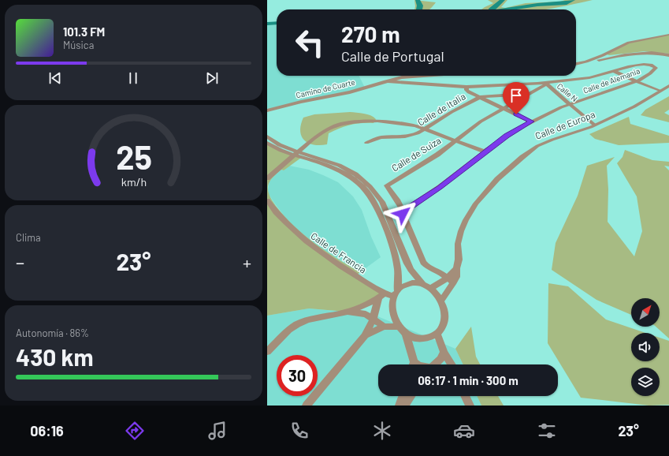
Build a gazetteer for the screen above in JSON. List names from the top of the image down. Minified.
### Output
{"streets":{"street":["Calle de Alemania","Camino de Cuarte","Calle N","Calle de Italia","Calle de Europa","Calle de Suiza","Calle de Francia"]},"crossings":[["Calle de Alemania","Camino de Cuarte"],["Calle de Alemania","Calle N"],["Calle de Alemania","Calle de Suiza"],["Calle N","Calle de Europa"],["Calle N","Calle de Suiza"],["Calle de Italia","Calle de Suiza"],["Calle de Europa","Calle de Suiza"],["Calle de Europa","Calle de Francia"]],"north":"top right","page":{"turn":["270 m","Calle de Portugal"],"song":["101.3 FM","Música"],"tile":["Clima",["Autonomía · 86%","430 km"]],"heat":["−","23°","+"],"limit":"30","trip":"06:17 · 1 min · 300 m","tabs":["06:16","23°"],"gauge":["25","km/h"]}}
